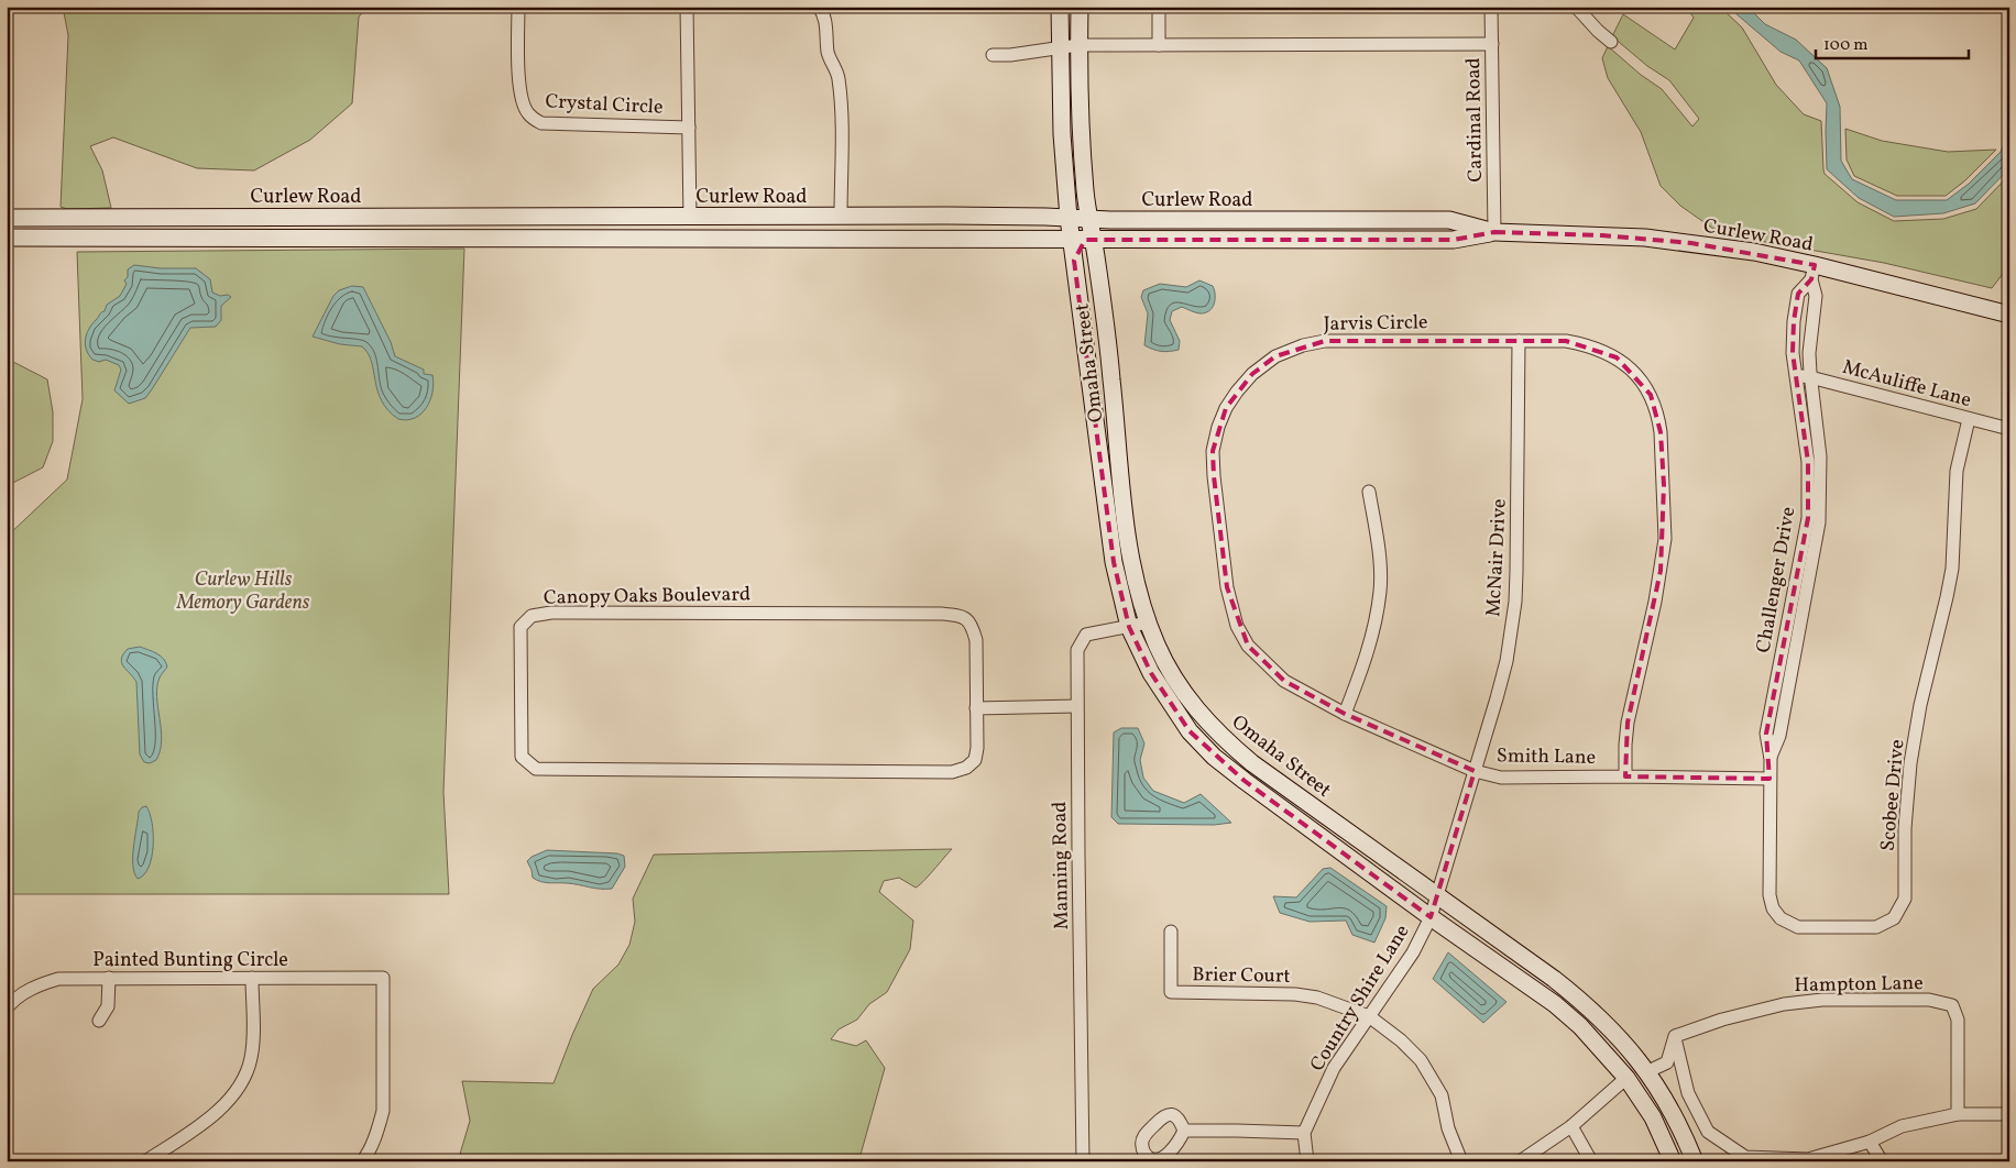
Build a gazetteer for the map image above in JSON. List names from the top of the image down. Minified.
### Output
{"streets":{"main road":["Curlew Road","Omaha Street"],"street":["Crystal Circle","Cardinal Road","Jarvis Circle","McAuliffe Lane","McNair Drive","Challenger Drive","Canopy Oaks Boulevard","Smith Lane","Scobee Drive","Manning Road","Painted Bunting Circle","Brier Court","Hampton Lane","Country Shire Lane"]},"crossings":[["Crystal Circle","Curlew Road"],["Cardinal Road","Curlew Road"],["Curlew Road","Omaha Street"],["Curlew Road","Challenger Drive"],["Jarvis Circle","McNair Drive"],["Jarvis Circle","Smith Lane"],["Omaha Street","Smith Lane"],["Omaha Street","Manning Road"],["Omaha Street","Country Shire Lane"],["McAuliffe Lane","Challenger Drive"],["McAuliffe Lane","Scobee Drive"],["McNair Drive","Smith Lane"],["Challenger Drive","Smith Lane"],["Challenger Drive","Scobee Drive"],["Smith Lane","Scobee Drive"],["Smith Lane","Country Shire Lane"],["Brier Court","Country Shire Lane"]],"parks":["Curlew Hills Memory Gardens"],"scale_bar":"100 m"}
